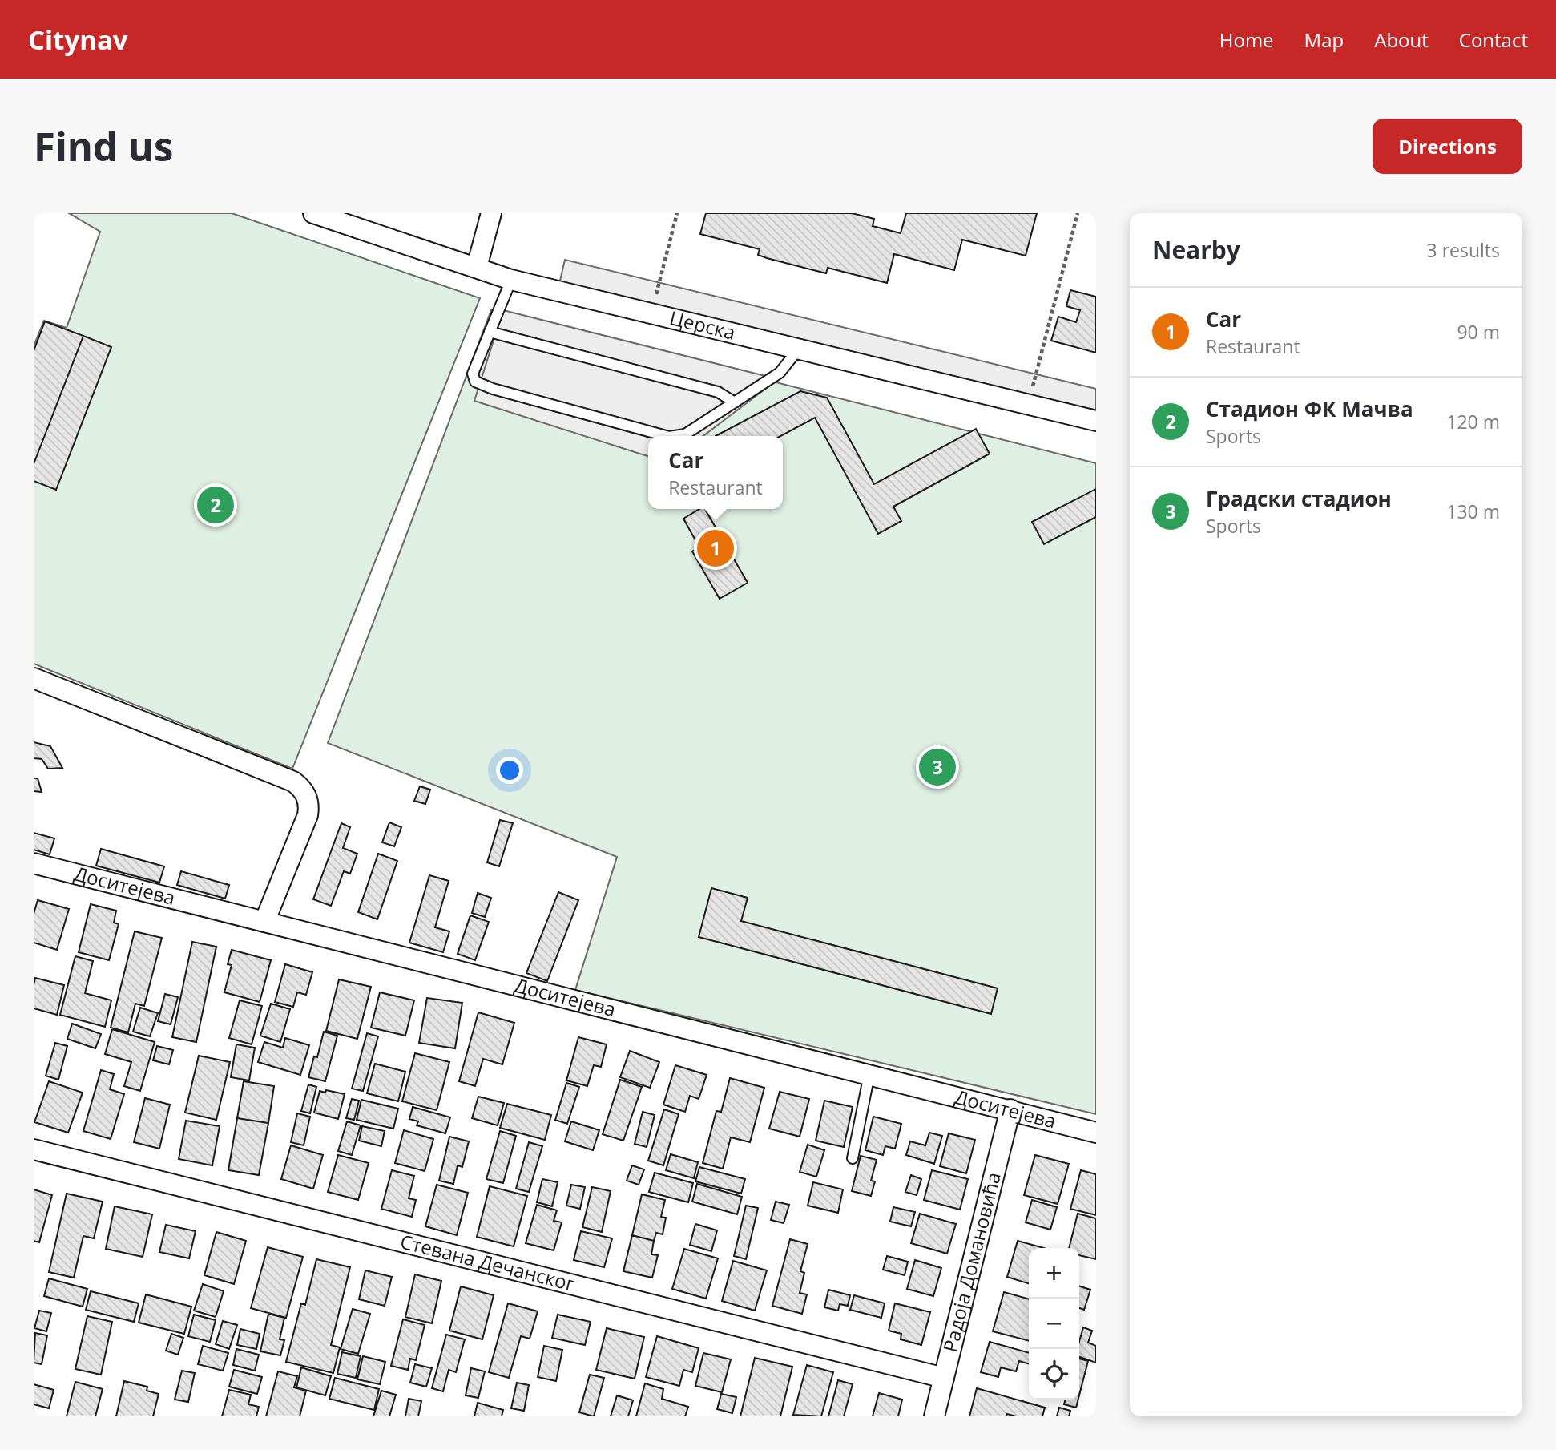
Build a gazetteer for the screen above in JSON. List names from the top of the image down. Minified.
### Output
{"streets":{"street":["Церска","Доситејева","Стевана Дечанског","Радоја Домановића"]},"crossings":[["Доситејева","Радоја Домановића"],["Стевана Дечанског","Радоја Домановића"]],"page":{"header":"Citynav","nav":["Home","Map","About","Contact"],"buttons":"Directions","title":"Find us","heading":["Nearby","3 results"],"list":[{"mark":"1","name":"Car","note":"Restaurant","value":"90 m"},{"mark":"2","name":"Стадион ФК Мачва","note":"Sports","value":"120 m"},{"mark":"3","name":"Градски стадион","note":"Sports","value":"130 m"}],"popup":["Car","Restaurant"],"pins":["2","1","3"],"map_buttons":["+","−"]}}
